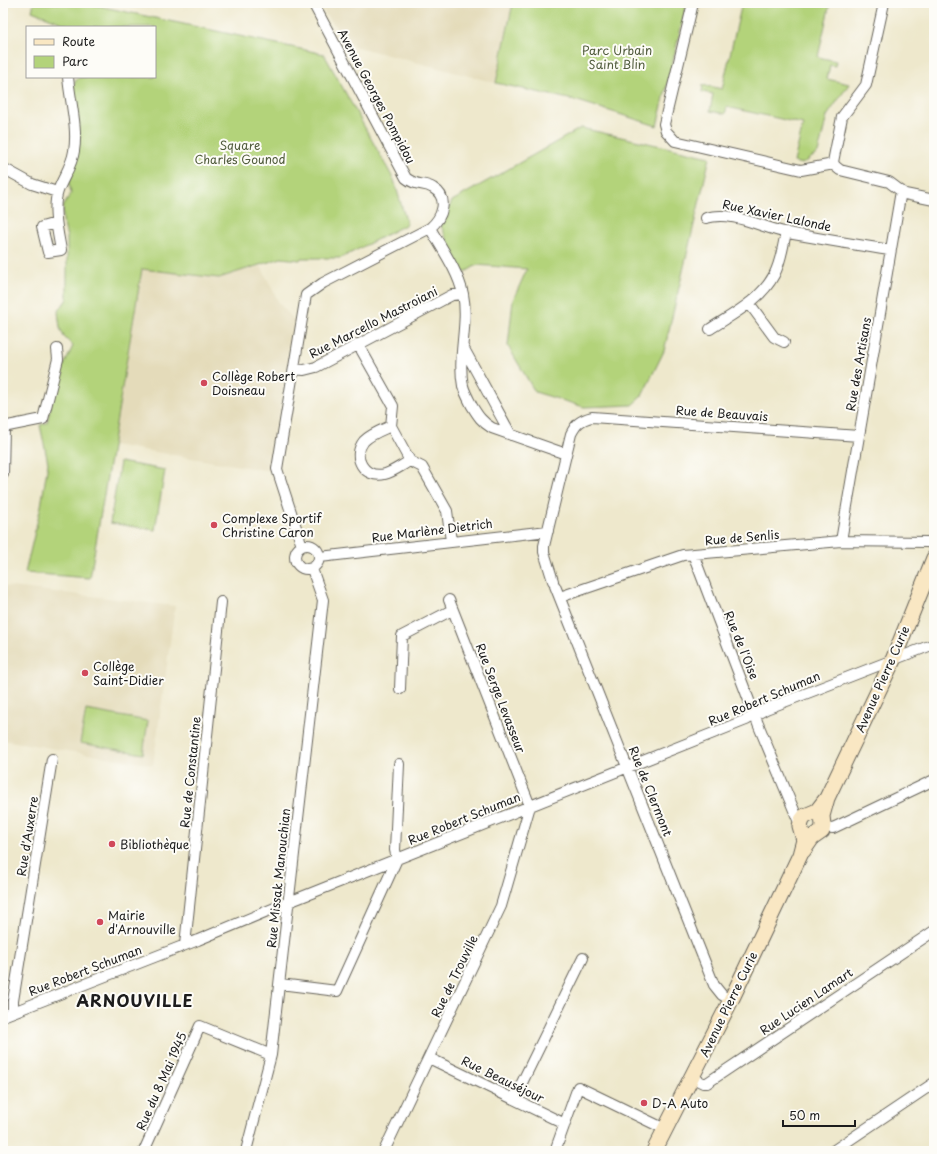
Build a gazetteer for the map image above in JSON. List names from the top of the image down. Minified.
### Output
{"streets":{"main road":["Avenue Pierre Curie"],"street":["Avenue Georges Pompidou","Rue Xavier Lalonde","Rue Marcello Mastroiani","Rue des Artisans","Rue de Beauvais","Rue Marlène Dietrich","Rue de Senlis","Rue de l'Oise","Rue Serge Levasseur","Rue Robert Schuman","Rue de Constantine","Rue de Clermont","Rue d'Auxerre","Rue Missak Manouchian","Rue de Trouville","Rue Lucien Lamart","Rue Beauséjour","Rue du 8 Mai 1945"]},"crossings":[["Avenue Georges Pompidou","Rue Marcello Mastroiani"],["Rue Xavier Lalonde","Rue des Artisans"],["Rue des Artisans","Rue de Beauvais"],["Rue des Artisans","Rue de Senlis"],["Rue de Beauvais","Rue de Clermont"],["Rue Marlène Dietrich","Rue de Clermont"],["Rue Marlène Dietrich","Rue Missak Manouchian"],["Rue de Senlis","Rue de l'Oise"],["Rue de Senlis","Rue de Clermont"],["Rue de l'Oise","Avenue Pierre Curie"],["Rue de l'Oise","Rue Robert Schuman"],["Avenue Pierre Curie","Rue Robert Schuman"],["Avenue Pierre Curie","Rue de Clermont"],["Avenue Pierre Curie","Rue Lucien Lamart"],["Rue Serge Levasseur","Rue Robert Schuman"],["Rue Serge Levasseur","Rue de Trouville"],["Rue Robert Schuman","Rue de Constantine"],["Rue Robert Schuman","Rue de Clermont"],["Rue Robert Schuman","Rue d'Auxerre"],["Rue Robert Schuman","Rue Missak Manouchian"],["Rue Robert Schuman","Rue de Trouville"],["Rue Missak Manouchian","Rue du 8 Mai 1945"],["Rue de Trouville","Rue Beauséjour"]],"districts":["ARNOUVILLE"],"parks":["Parc Urbain Saint Blin","Square Charles Gounod"],"places":["Collège Robert Doisneau","Complexe Sportif Christine Caron","Collège Saint-Didier","Bibliothèque","Mairie d'Arnouville","D-A Auto"],"legend":["Route","Parc"],"scale_bar":"50 m"}
